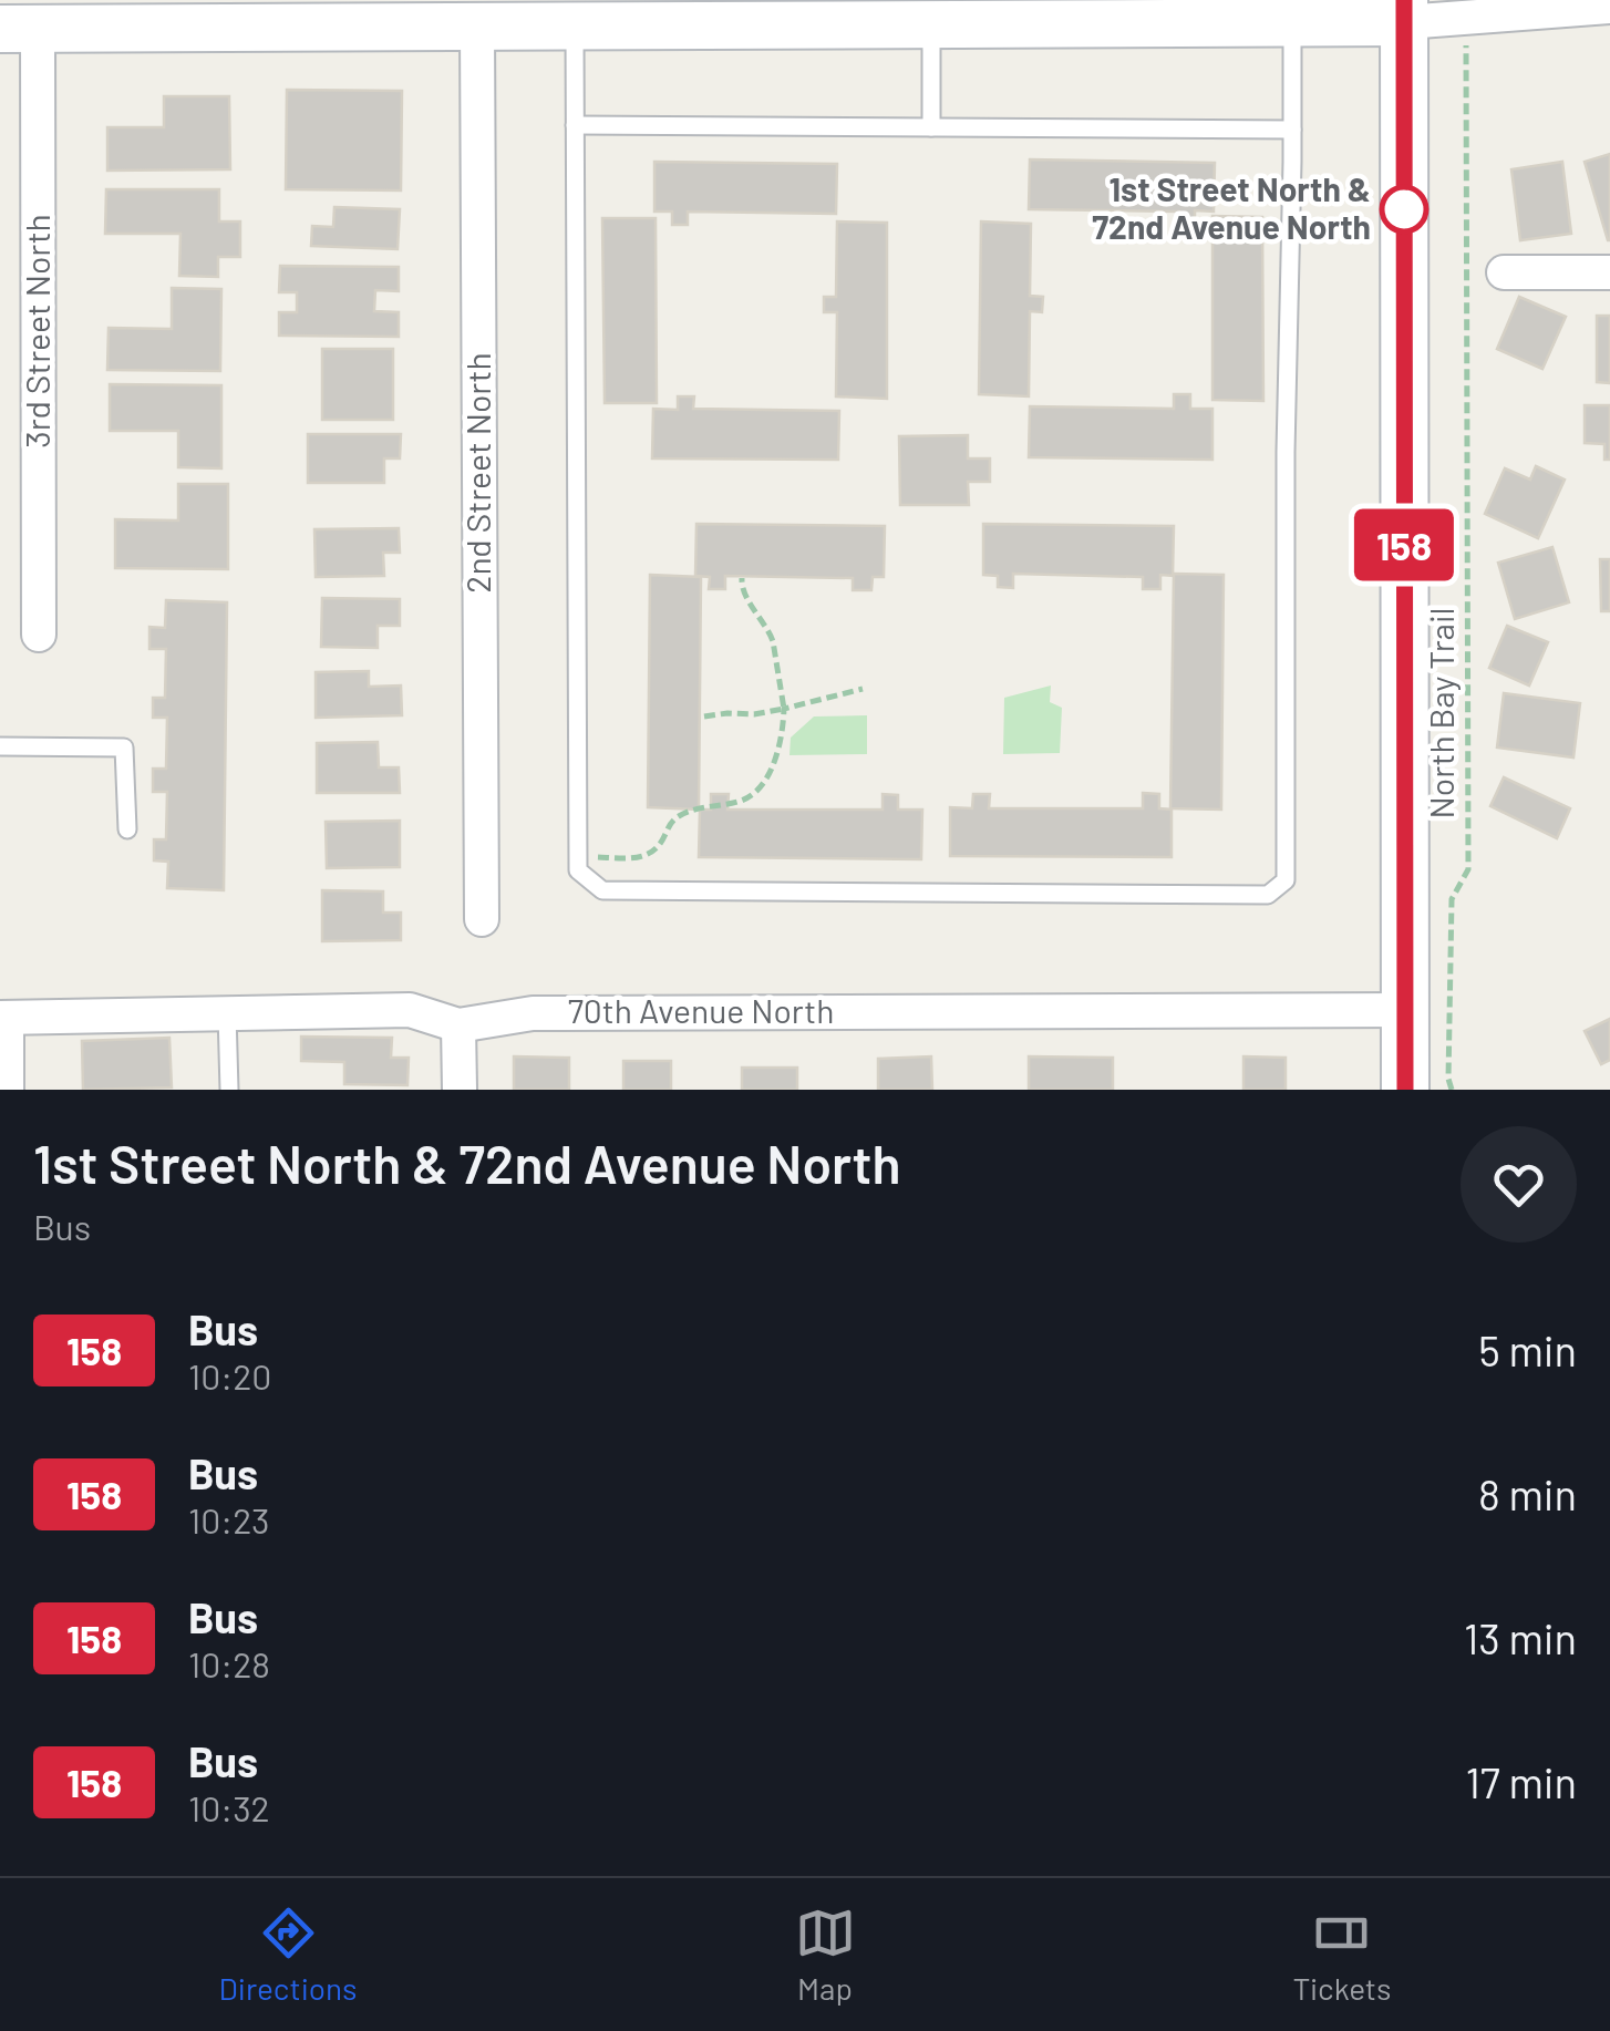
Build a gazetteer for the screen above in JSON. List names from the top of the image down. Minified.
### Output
{"streets":{"street":["3rd Street North","2nd Street North","70th Avenue North"],"path":["North Bay Trail"]},"places":["1st Street North & 72nd Avenue North"],"lines":["bus line 158"],"page":{"on_map":"158","heading":["1st Street North & 72nd Avenue North","Bus"],"list":[{"mark":"158","name":"Bus","note":"10:20","value":"5 min"},{"mark":"158","name":"Bus","note":"10:23","value":"8 min"},{"mark":"158","name":"Bus","note":"10:28","value":"13 min"},{"mark":"158","name":"Bus","note":"10:32","value":"17 min"}],"tabs":["Directions","Map","Tickets"]}}
